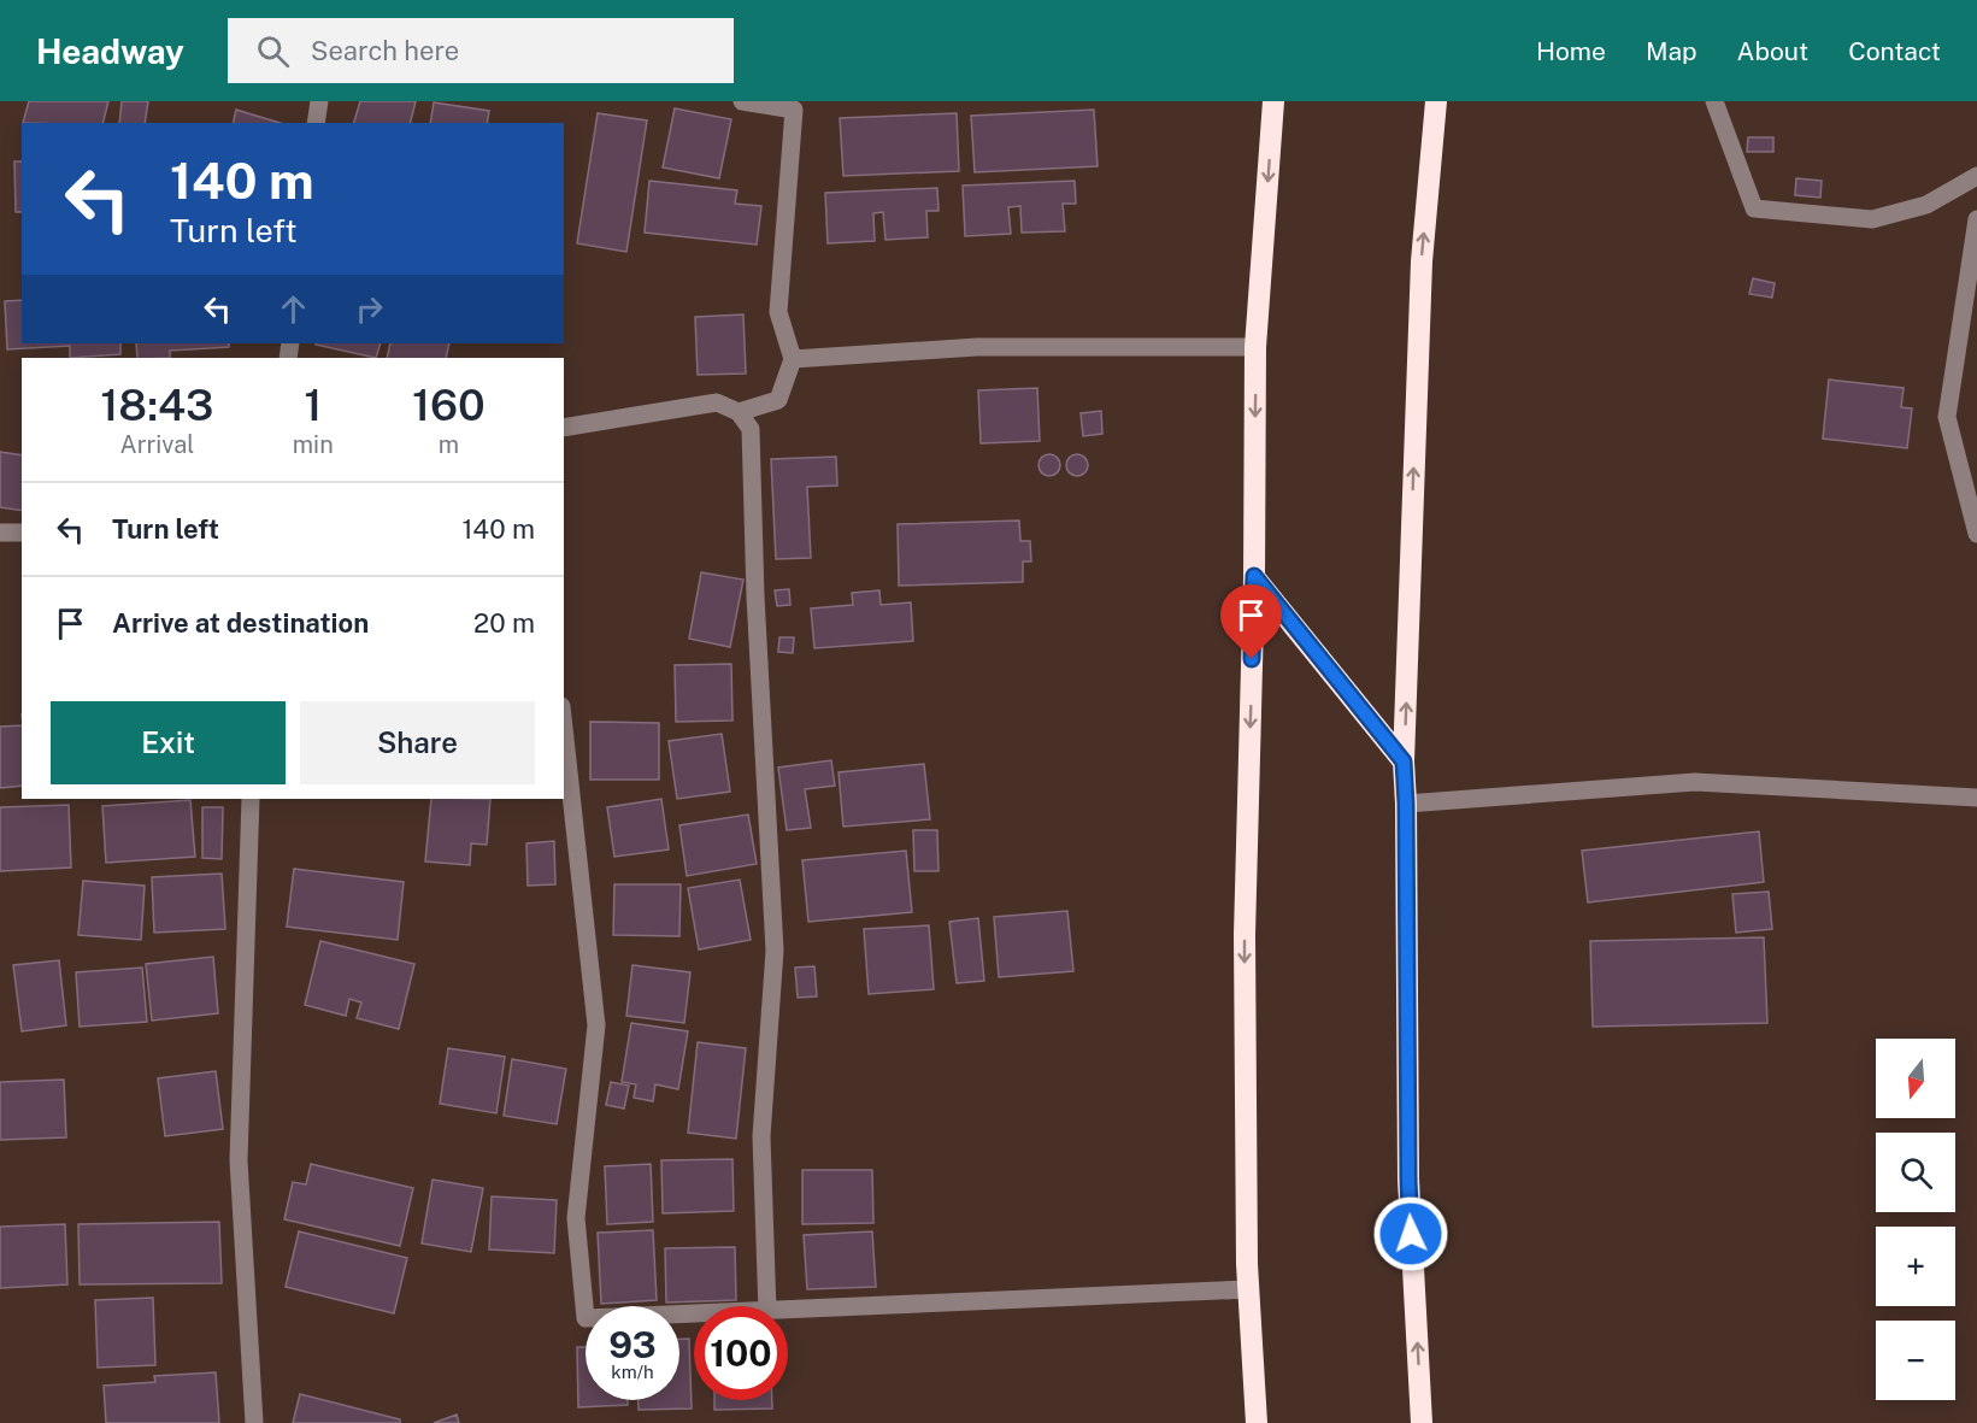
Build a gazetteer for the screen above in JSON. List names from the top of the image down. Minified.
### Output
{"north":"bottom","page":{"header":"Headway","search":"Search here","nav":["Home","Map","About","Contact"],"turn":["140 m","Turn left"],"eta":["18:43","Arrival","1","min","160","m"],"list":[{"name":"Turn left","value":"140 m"},{"name":"Arrive at destination","value":"20 m"}],"buttons":["Exit","Share"],"map_buttons":["+","−"],"speed":"93 km/h","limit":"100"}}
